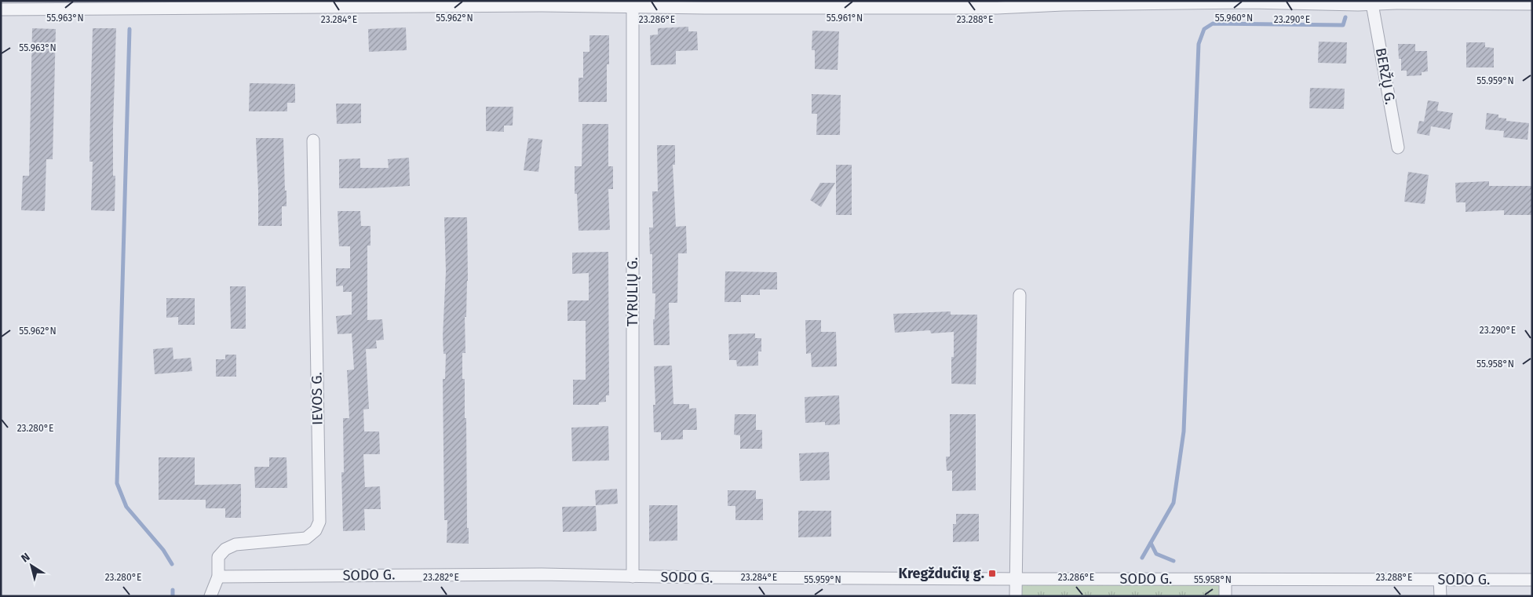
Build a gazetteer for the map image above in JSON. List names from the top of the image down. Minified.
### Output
{"streets":{"street":["BERŽŲ G.","TYRULIŲ G.","IEVOS G.","SODO G."]},"crossings":[["TYRULIŲ G.","SODO G."],["IEVOS G.","SODO G."]],"places":{"transit":["Kregždučių g."]},"north":"top left","coordinates":["55.963°N","55.962°N","55.961°N","55.960°N","23.284°E","23.286°E","23.288°E","23.290°E","55.959°N","55.958°N","23.280°E","23.282°E"]}
